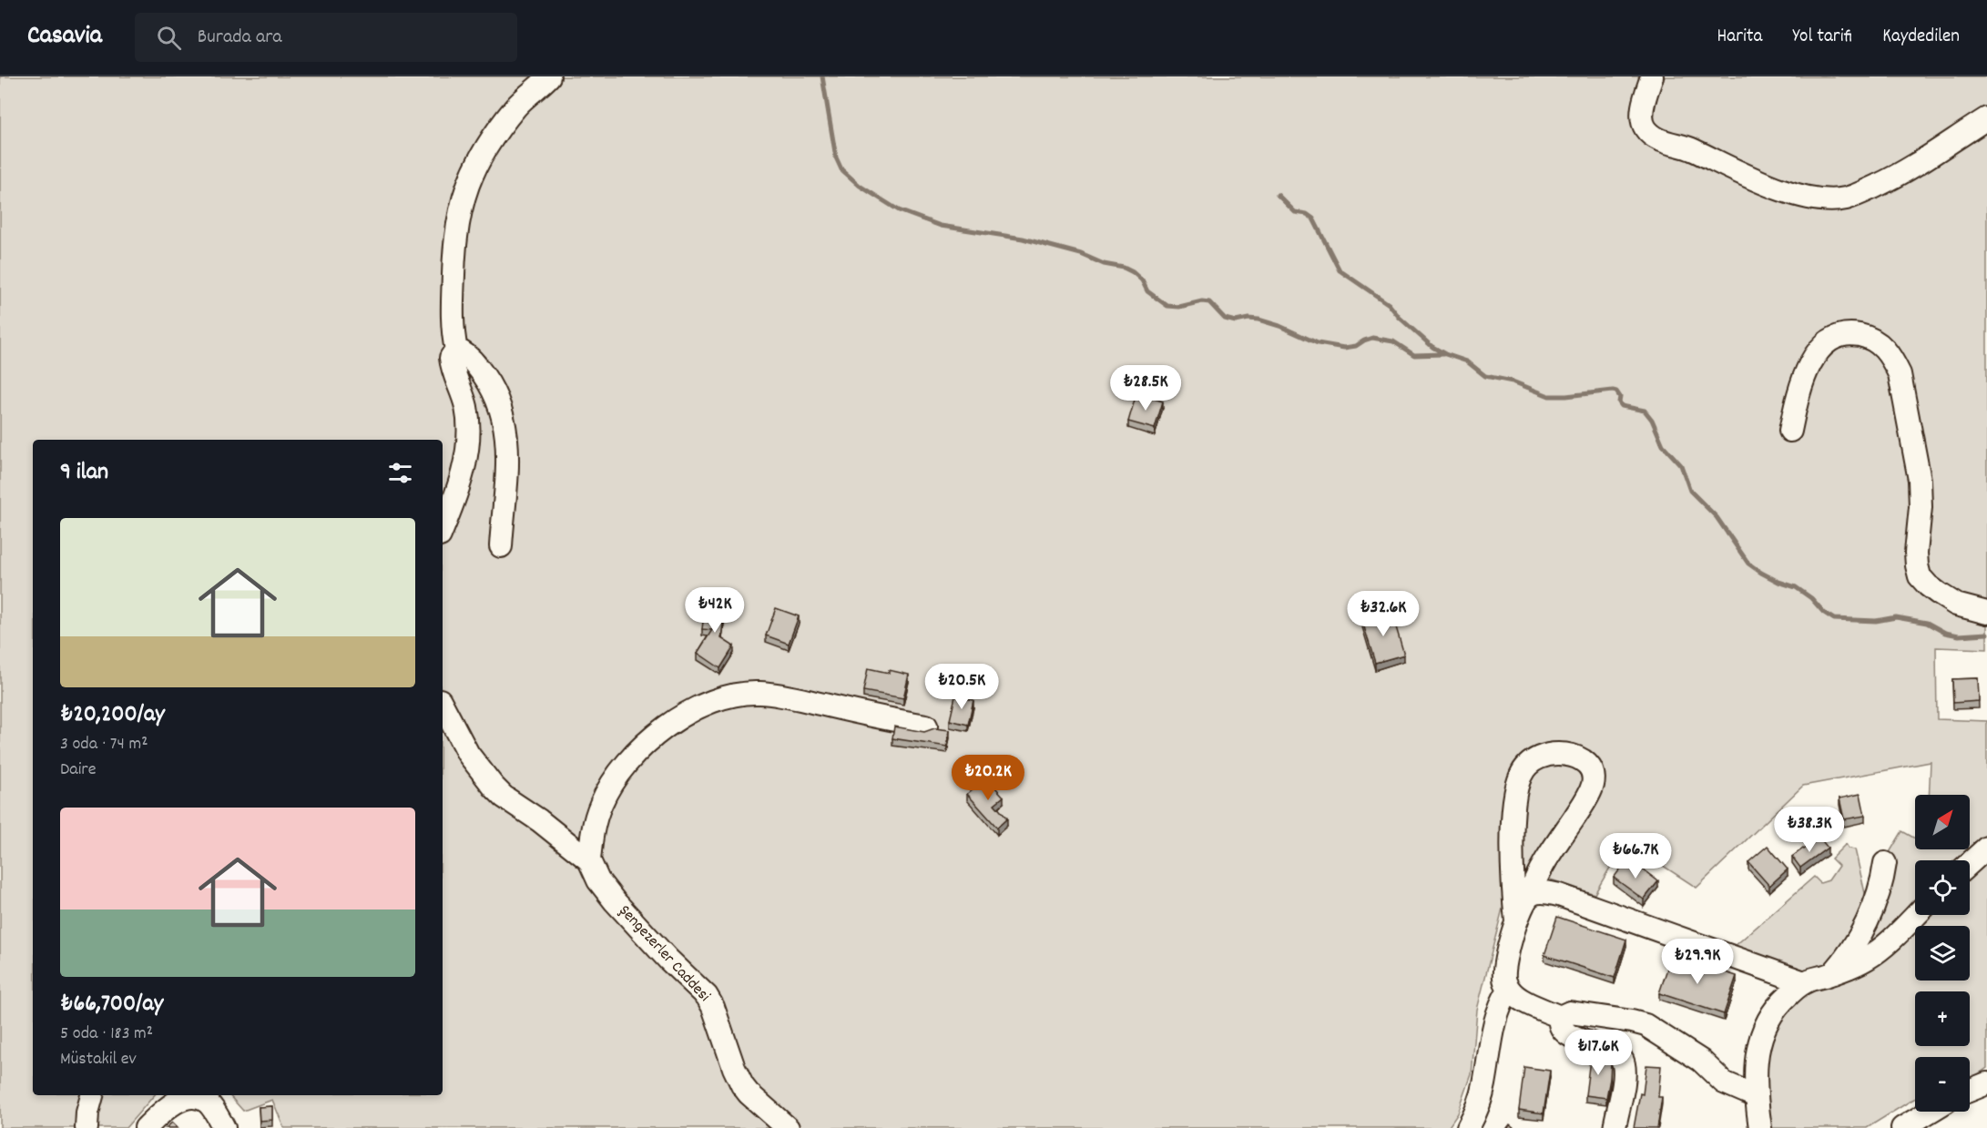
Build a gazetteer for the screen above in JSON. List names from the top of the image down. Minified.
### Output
{"streets":{"street":["Şengezerler Caddesi"]},"north":"top right","page":{"header":"Casavia","search":"Burada ara","nav":["Harita","Yol tarifi","Kaydedilen"],"price":["₺28.5K","₺42K","₺32.6K","₺20.5K","₺20.2K","₺38.3K","₺66.7K","₺29.9K","₺17.6K"],"heading":"9 ilan","list":[{"name":"₺20,200/ay","note":"3 oda · 74 m² · Daire"},{"name":"₺66,700/ay","note":"5 oda · 183 m² · Müstakil ev"}],"map_buttons":["+","−"]}}
